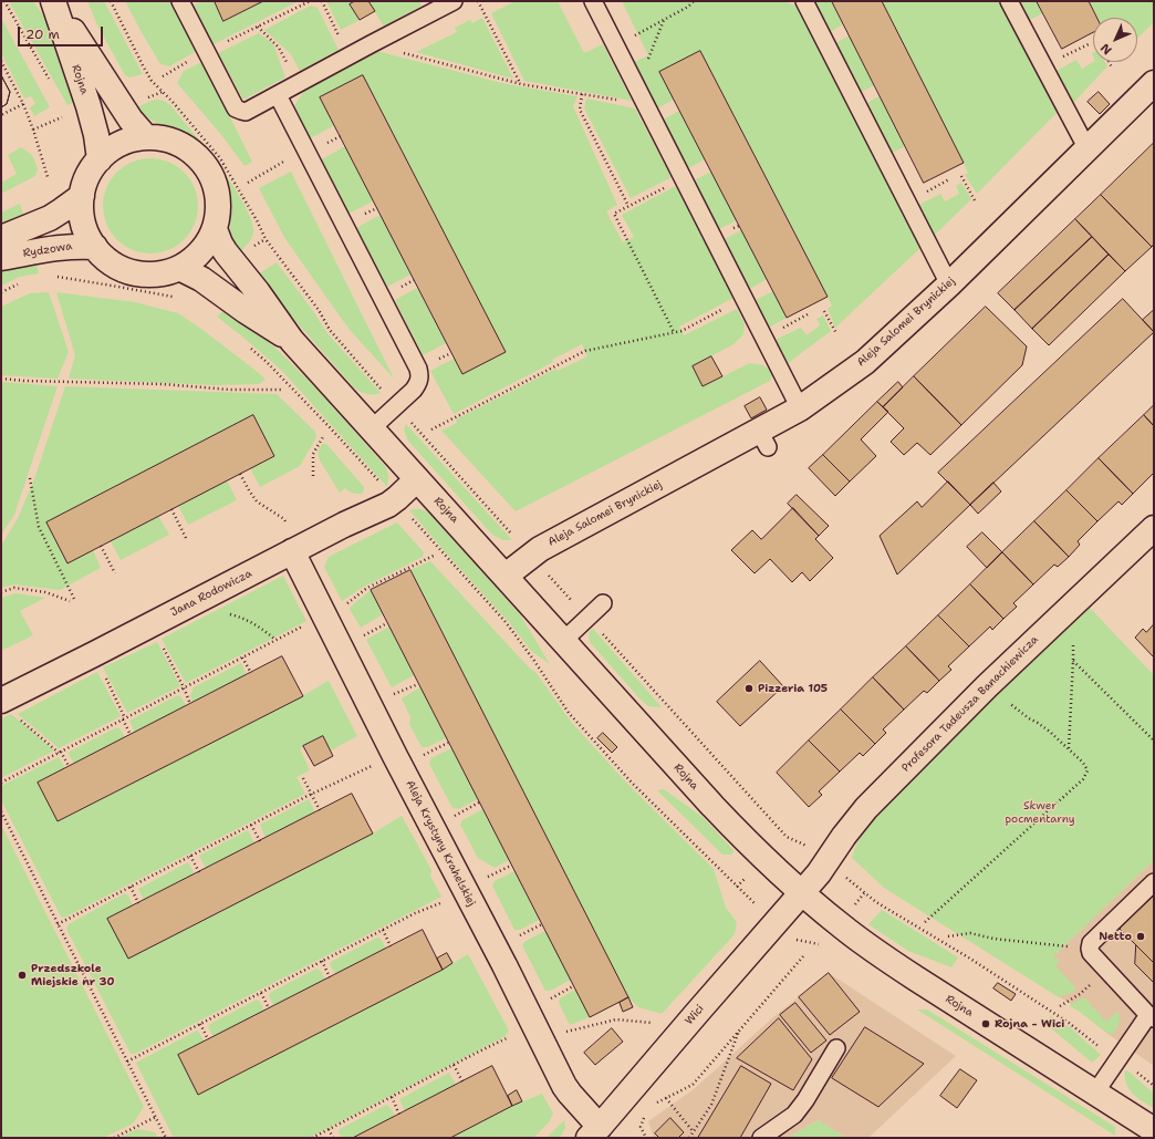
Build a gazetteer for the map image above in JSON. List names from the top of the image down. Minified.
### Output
{"streets":{"street":["Rojna","Rydzowa","Aleja Salomei Brynickiej","Jana Rodowicza","Profesora Tadeusza Banachiewicza","Aleja Krystyny Krahelskiej","Wici"]},"crossings":[["Rojna","Rydzowa"],["Rojna","Aleja Salomei Brynickiej"],["Rojna","Jana Rodowicza"],["Rojna","Profesora Tadeusza Banachiewicza"],["Rojna","Wici"],["Jana Rodowicza","Aleja Krystyny Krahelskiej"],["Profesora Tadeusza Banachiewicza","Wici"],["Aleja Krystyny Krahelskiej","Wici"]],"parks":["Skwer pocmentarny"],"places":["Pizzeria 105","Netto","Przedszkole Miejskie nr 30","Rojna - Wici"],"scale_bar":"20 m","north":"bottom left"}
